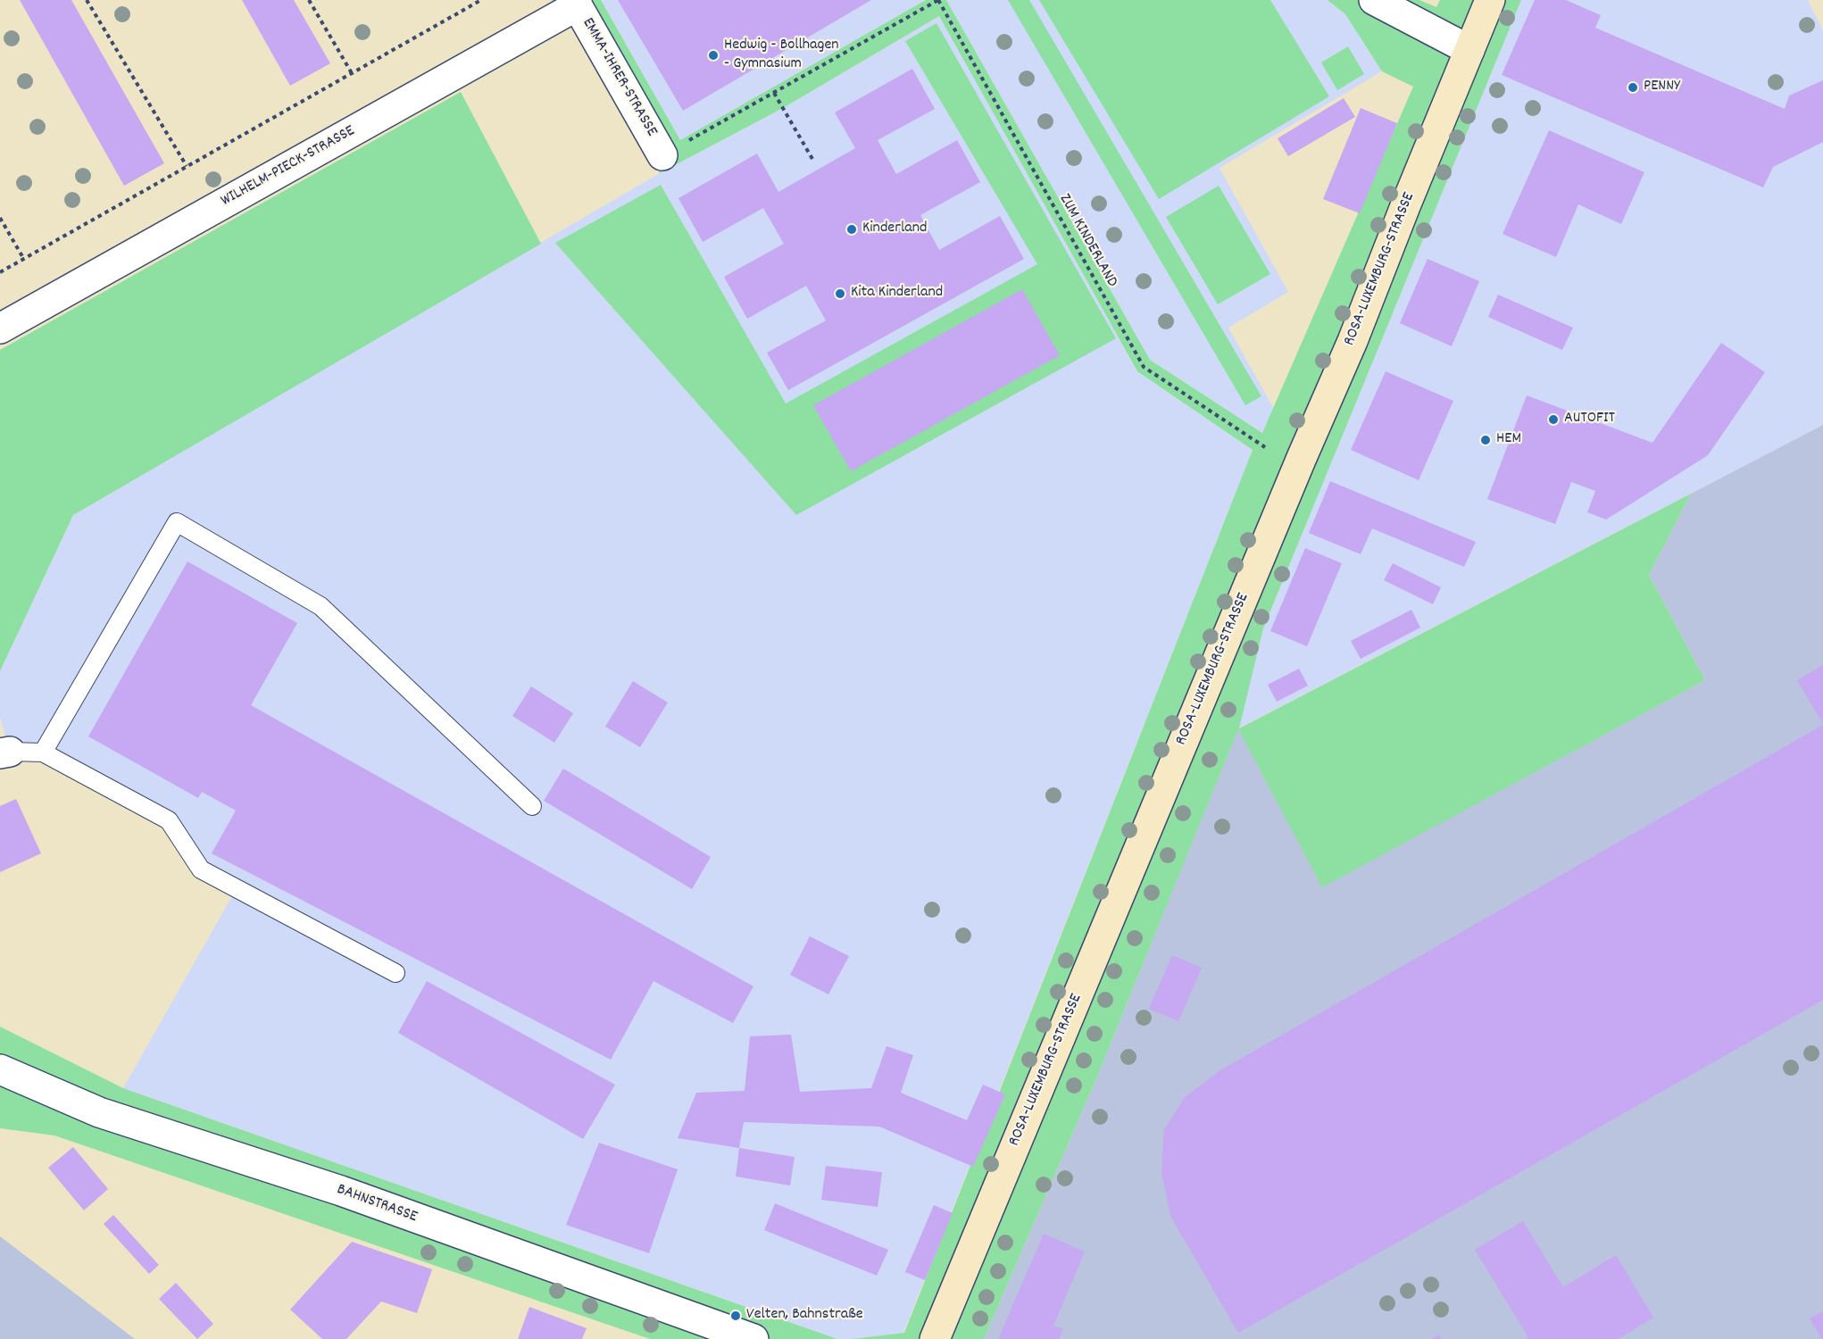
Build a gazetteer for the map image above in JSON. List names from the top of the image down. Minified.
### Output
{"streets":{"main road":["ROSA-LUXEMBURG-STRASSE"],"street":["EMMA-IHRER-STRASSE","WILHELM-PIECK-STRASSE","BAHNSTRASSE"],"path":["ZUM KINDERLAND"]},"crossings":[["EMMA-IHRER-STRASSE","WILHELM-PIECK-STRASSE"],["EMMA-IHRER-STRASSE","ZUM KINDERLAND"]],"places":["Hedwig - Bollhagen - Gymnasium","PENNY","Kinderland","Kita Kinderland","AUTOFIT","HEM","Velten, Bahnstraße"]}
